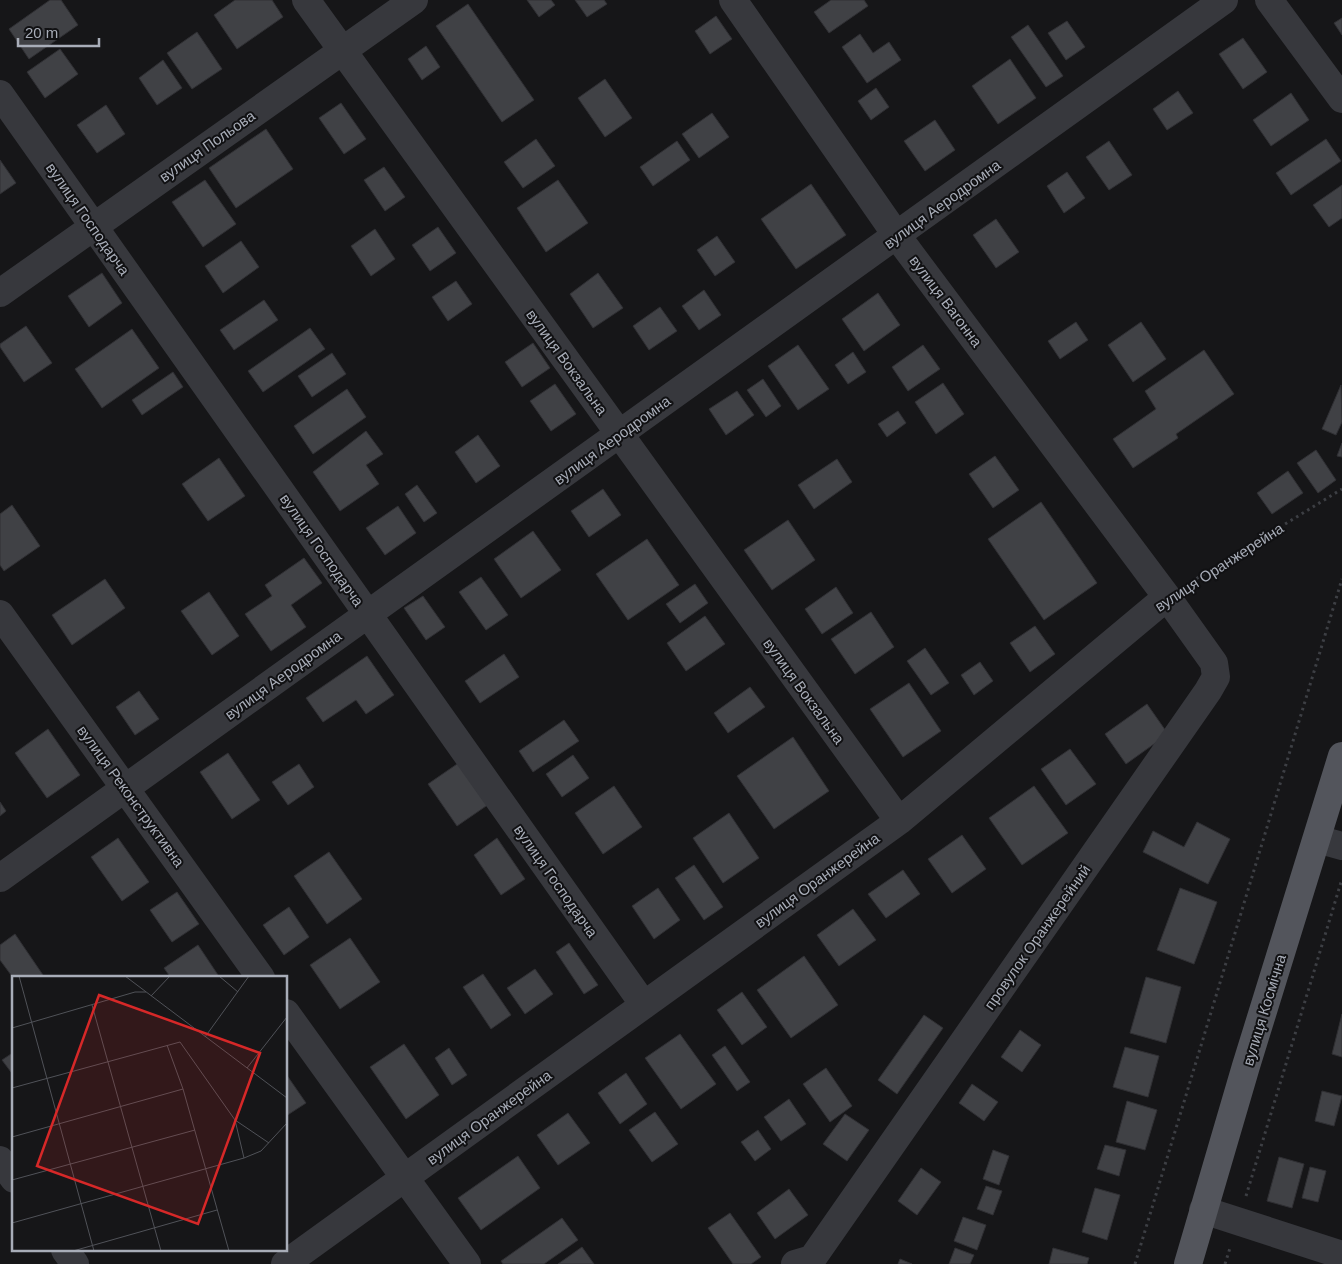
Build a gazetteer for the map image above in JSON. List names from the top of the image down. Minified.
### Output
{"streets":{"main road":["вулиця Космічна"],"street":["вулиця Польова","вулиця Аеродромна","вулиця Господарча","вулиця Вагонна","вулиця Вокзальна","вулиця Оранжерейна","вулиця Реконструктивна","провулок Оранжерейний"]},"crossings":[["вулиця Польова","вулиця Господарча"],["вулиця Польова","вулиця Вокзальна"],["вулиця Аеродромна","вулиця Господарча"],["вулиця Аеродромна","вулиця Вагонна"],["вулиця Аеродромна","вулиця Вокзальна"],["вулиця Аеродромна","вулиця Реконструктивна"],["вулиця Господарча","вулиця Оранжерейна"],["вулиця Вагонна","вулиця Оранжерейна"],["вулиця Вагонна","провулок Оранжерейний"],["вулиця Вокзальна","вулиця Оранжерейна"],["вулиця Оранжерейна","провулок Оранжерейний"]],"scale_bar":"20 m"}
